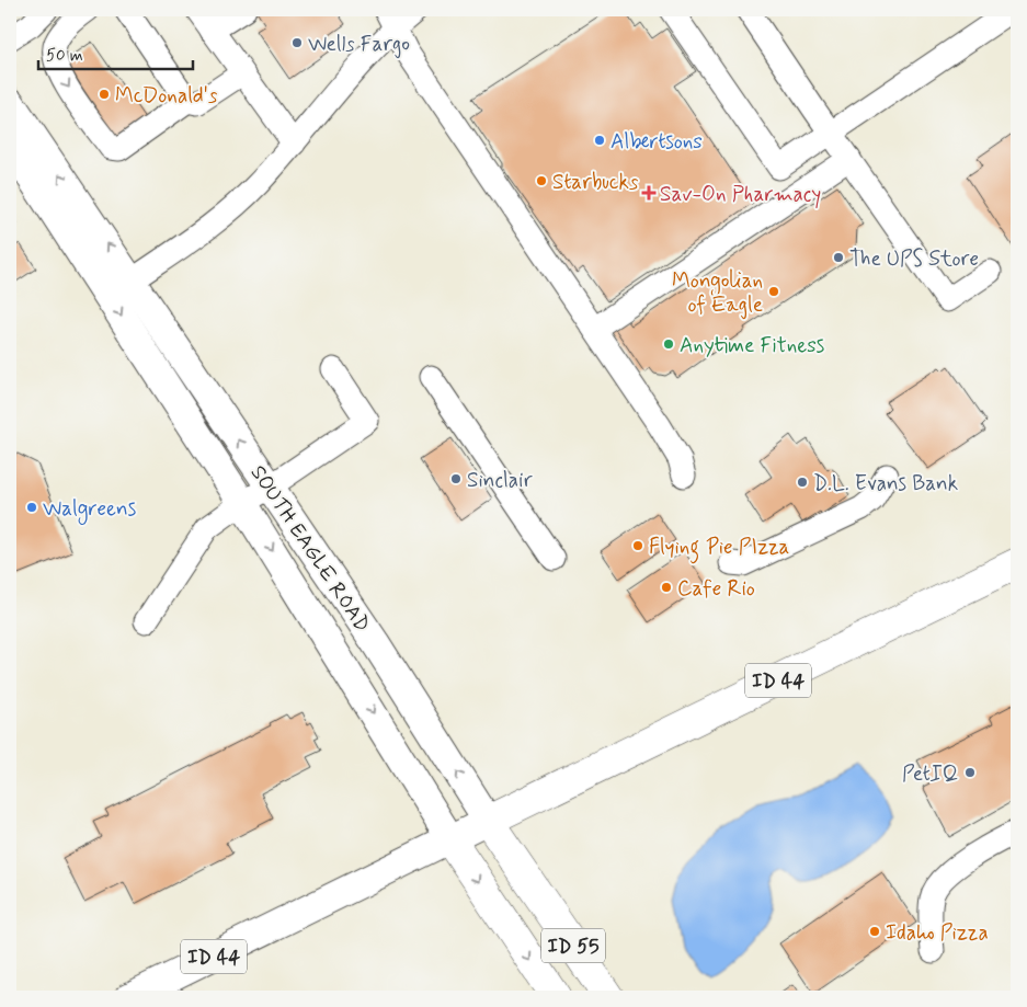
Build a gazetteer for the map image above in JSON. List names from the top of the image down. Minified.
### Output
{"streets":{"highway":["SOUTH EAGLE ROAD","ID 44","ID 55"]},"crossings":[["SOUTH EAGLE ROAD","ID 44"]],"places":{"other":["Wells Fargo","McDonald's","Albertsons","Starbucks","The UPS Store","Mongolian of Eagle","Anytime Fitness","Sinclair","D.L. Evans Bank","Walgreens","Flying Pie PIzza","Cafe Rio","PetIQ","Idaho Pizza"],"health":["Sav-On Pharmacy"]},"scale_bar":"50 m"}
